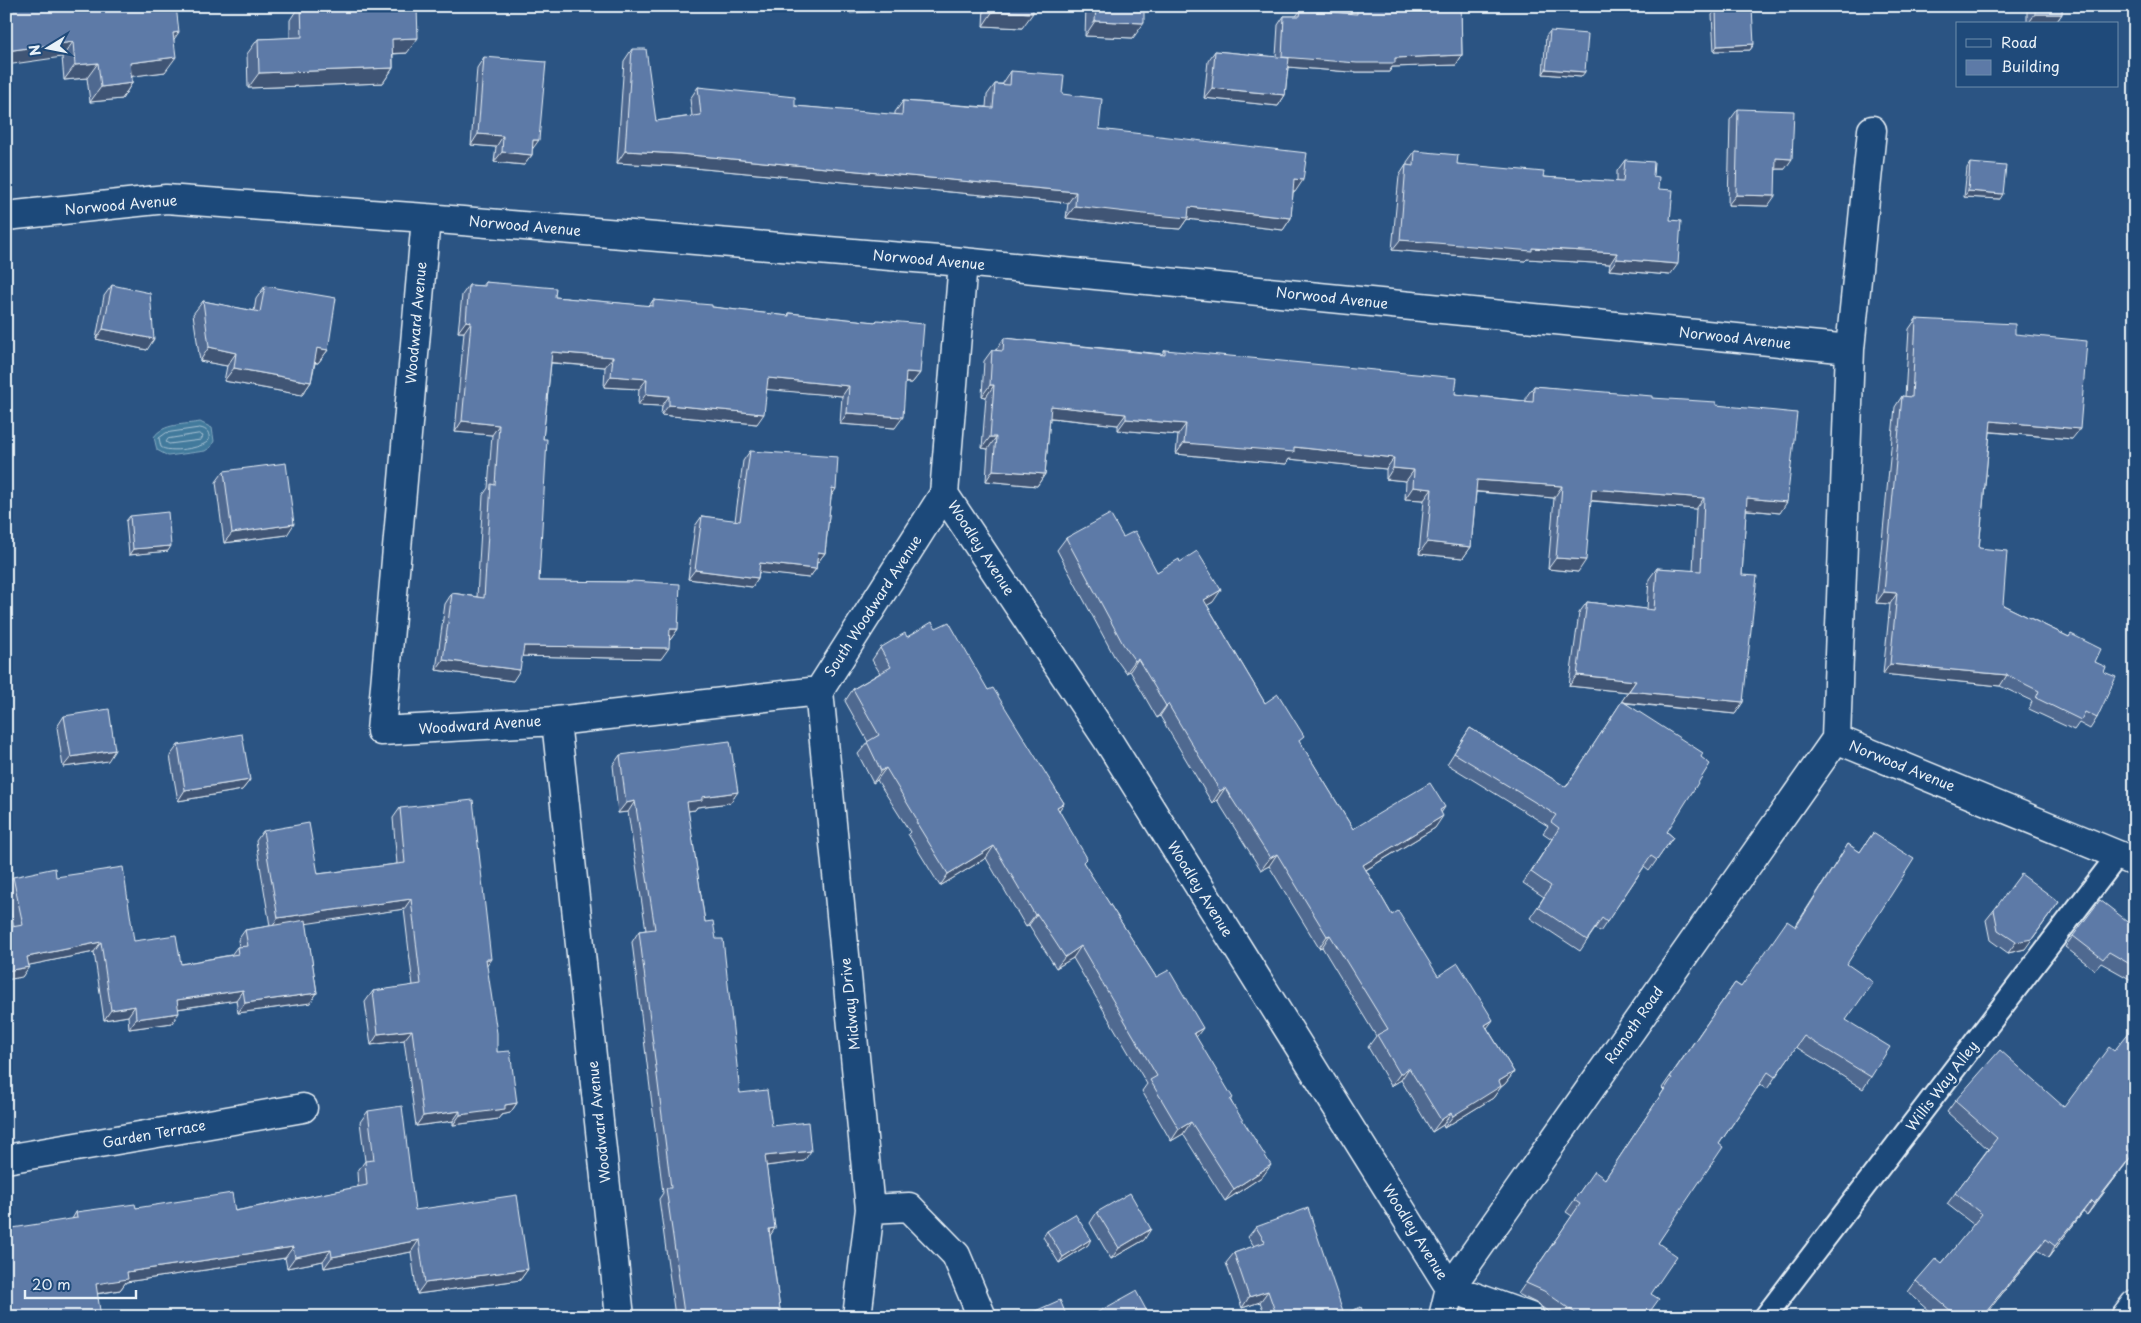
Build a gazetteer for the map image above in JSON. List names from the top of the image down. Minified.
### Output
{"streets":{"street":["Norwood Avenue","Woodward Avenue","Woodley Avenue","South Woodward Avenue","Midway Drive","Ramoth Road","Garden Terrace"],"lane":["Willis Way Alley"]},"crossings":[["Norwood Avenue","Woodward Avenue"],["Norwood Avenue","South Woodward Avenue"],["Norwood Avenue","Ramoth Road"],["Norwood Avenue","Willis Way Alley"],["Woodward Avenue","South Woodward Avenue"],["Woodley Avenue","South Woodward Avenue"],["Woodley Avenue","Ramoth Road"],["South Woodward Avenue","Midway Drive"]],"legend":["Road","Building"],"scale_bar":"20 m","north":"left"}
